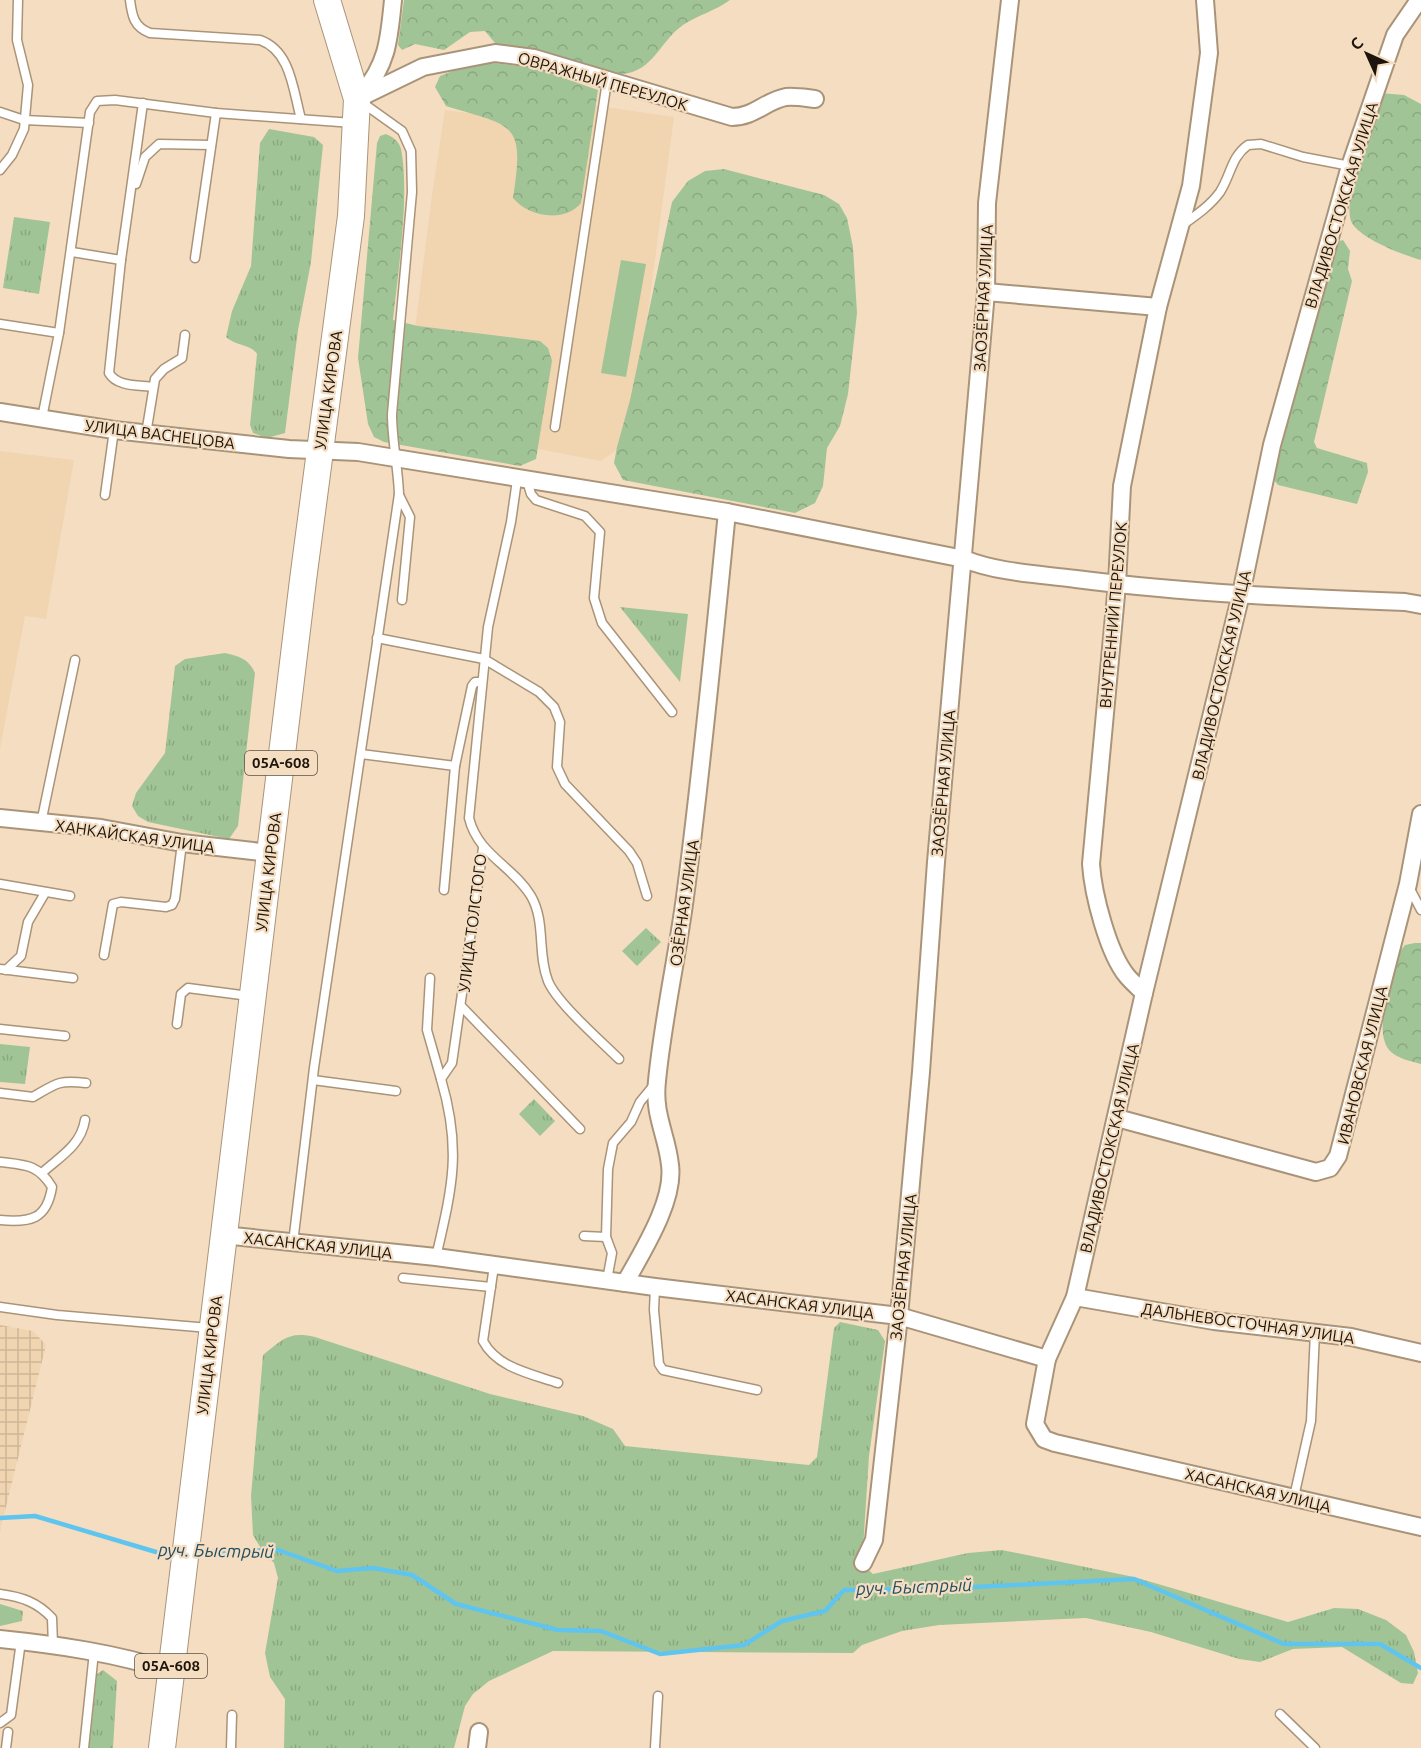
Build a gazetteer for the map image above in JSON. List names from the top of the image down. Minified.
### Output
{"streets":{"main road":["УЛИЦА КИРОВА","05А-608"],"street":["ОВРАЖНЫЙ ПЕРЕУЛОК","ВЛАДИВОСТОКСКАЯ УЛИЦА","ЗАОЗЁРНАЯ УЛИЦА","УЛИЦА ВАСНЕЦОВА","ВНУТРЕННИЙ ПЕРЕУЛОК","ХАНКАЙСКАЯ УЛИЦА","ОЗЁРНАЯ УЛИЦА","ИВАНОВСКАЯ УЛИЦА","ХАСАНСКАЯ УЛИЦА","ДАЛЬНЕВОСТОЧНАЯ УЛИЦА"],"lane":["УЛИЦА ТОЛСТОГО"]},"crossings":[["ОВРАЖНЫЙ ПЕРЕУЛОК","УЛИЦА КИРОВА"],["ВЛАДИВОСТОКСКАЯ УЛИЦА","УЛИЦА ВАСНЕЦОВА"],["ВЛАДИВОСТОКСКАЯ УЛИЦА","ВНУТРЕННИЙ ПЕРЕУЛОК"],["ВЛАДИВОСТОКСКАЯ УЛИЦА","ИВАНОВСКАЯ УЛИЦА"],["ВЛАДИВОСТОКСКАЯ УЛИЦА","ХАСАНСКАЯ УЛИЦА"],["ВЛАДИВОСТОКСКАЯ УЛИЦА","ДАЛЬНЕВОСТОЧНАЯ УЛИЦА"],["ЗАОЗЁРНАЯ УЛИЦА","УЛИЦА ВАСНЕЦОВА"],["ЗАОЗЁРНАЯ УЛИЦА","ХАСАНСКАЯ УЛИЦА"],["УЛИЦА КИРОВА","УЛИЦА ВАСНЕЦОВА"],["УЛИЦА КИРОВА","ХАНКАЙСКАЯ УЛИЦА"],["УЛИЦА КИРОВА","ХАСАНСКАЯ УЛИЦА"],["УЛИЦА ВАСНЕЦОВА","ВНУТРЕННИЙ ПЕРЕУЛОК"],["УЛИЦА ВАСНЕЦОВА","ОЗЁРНАЯ УЛИЦА"],["УЛИЦА ВАСНЕЦОВА","УЛИЦА ТОЛСТОГО"],["ОЗЁРНАЯ УЛИЦА","ХАСАНСКАЯ УЛИЦА"]],"water":["руч. Быстрый"],"north":"top left"}
